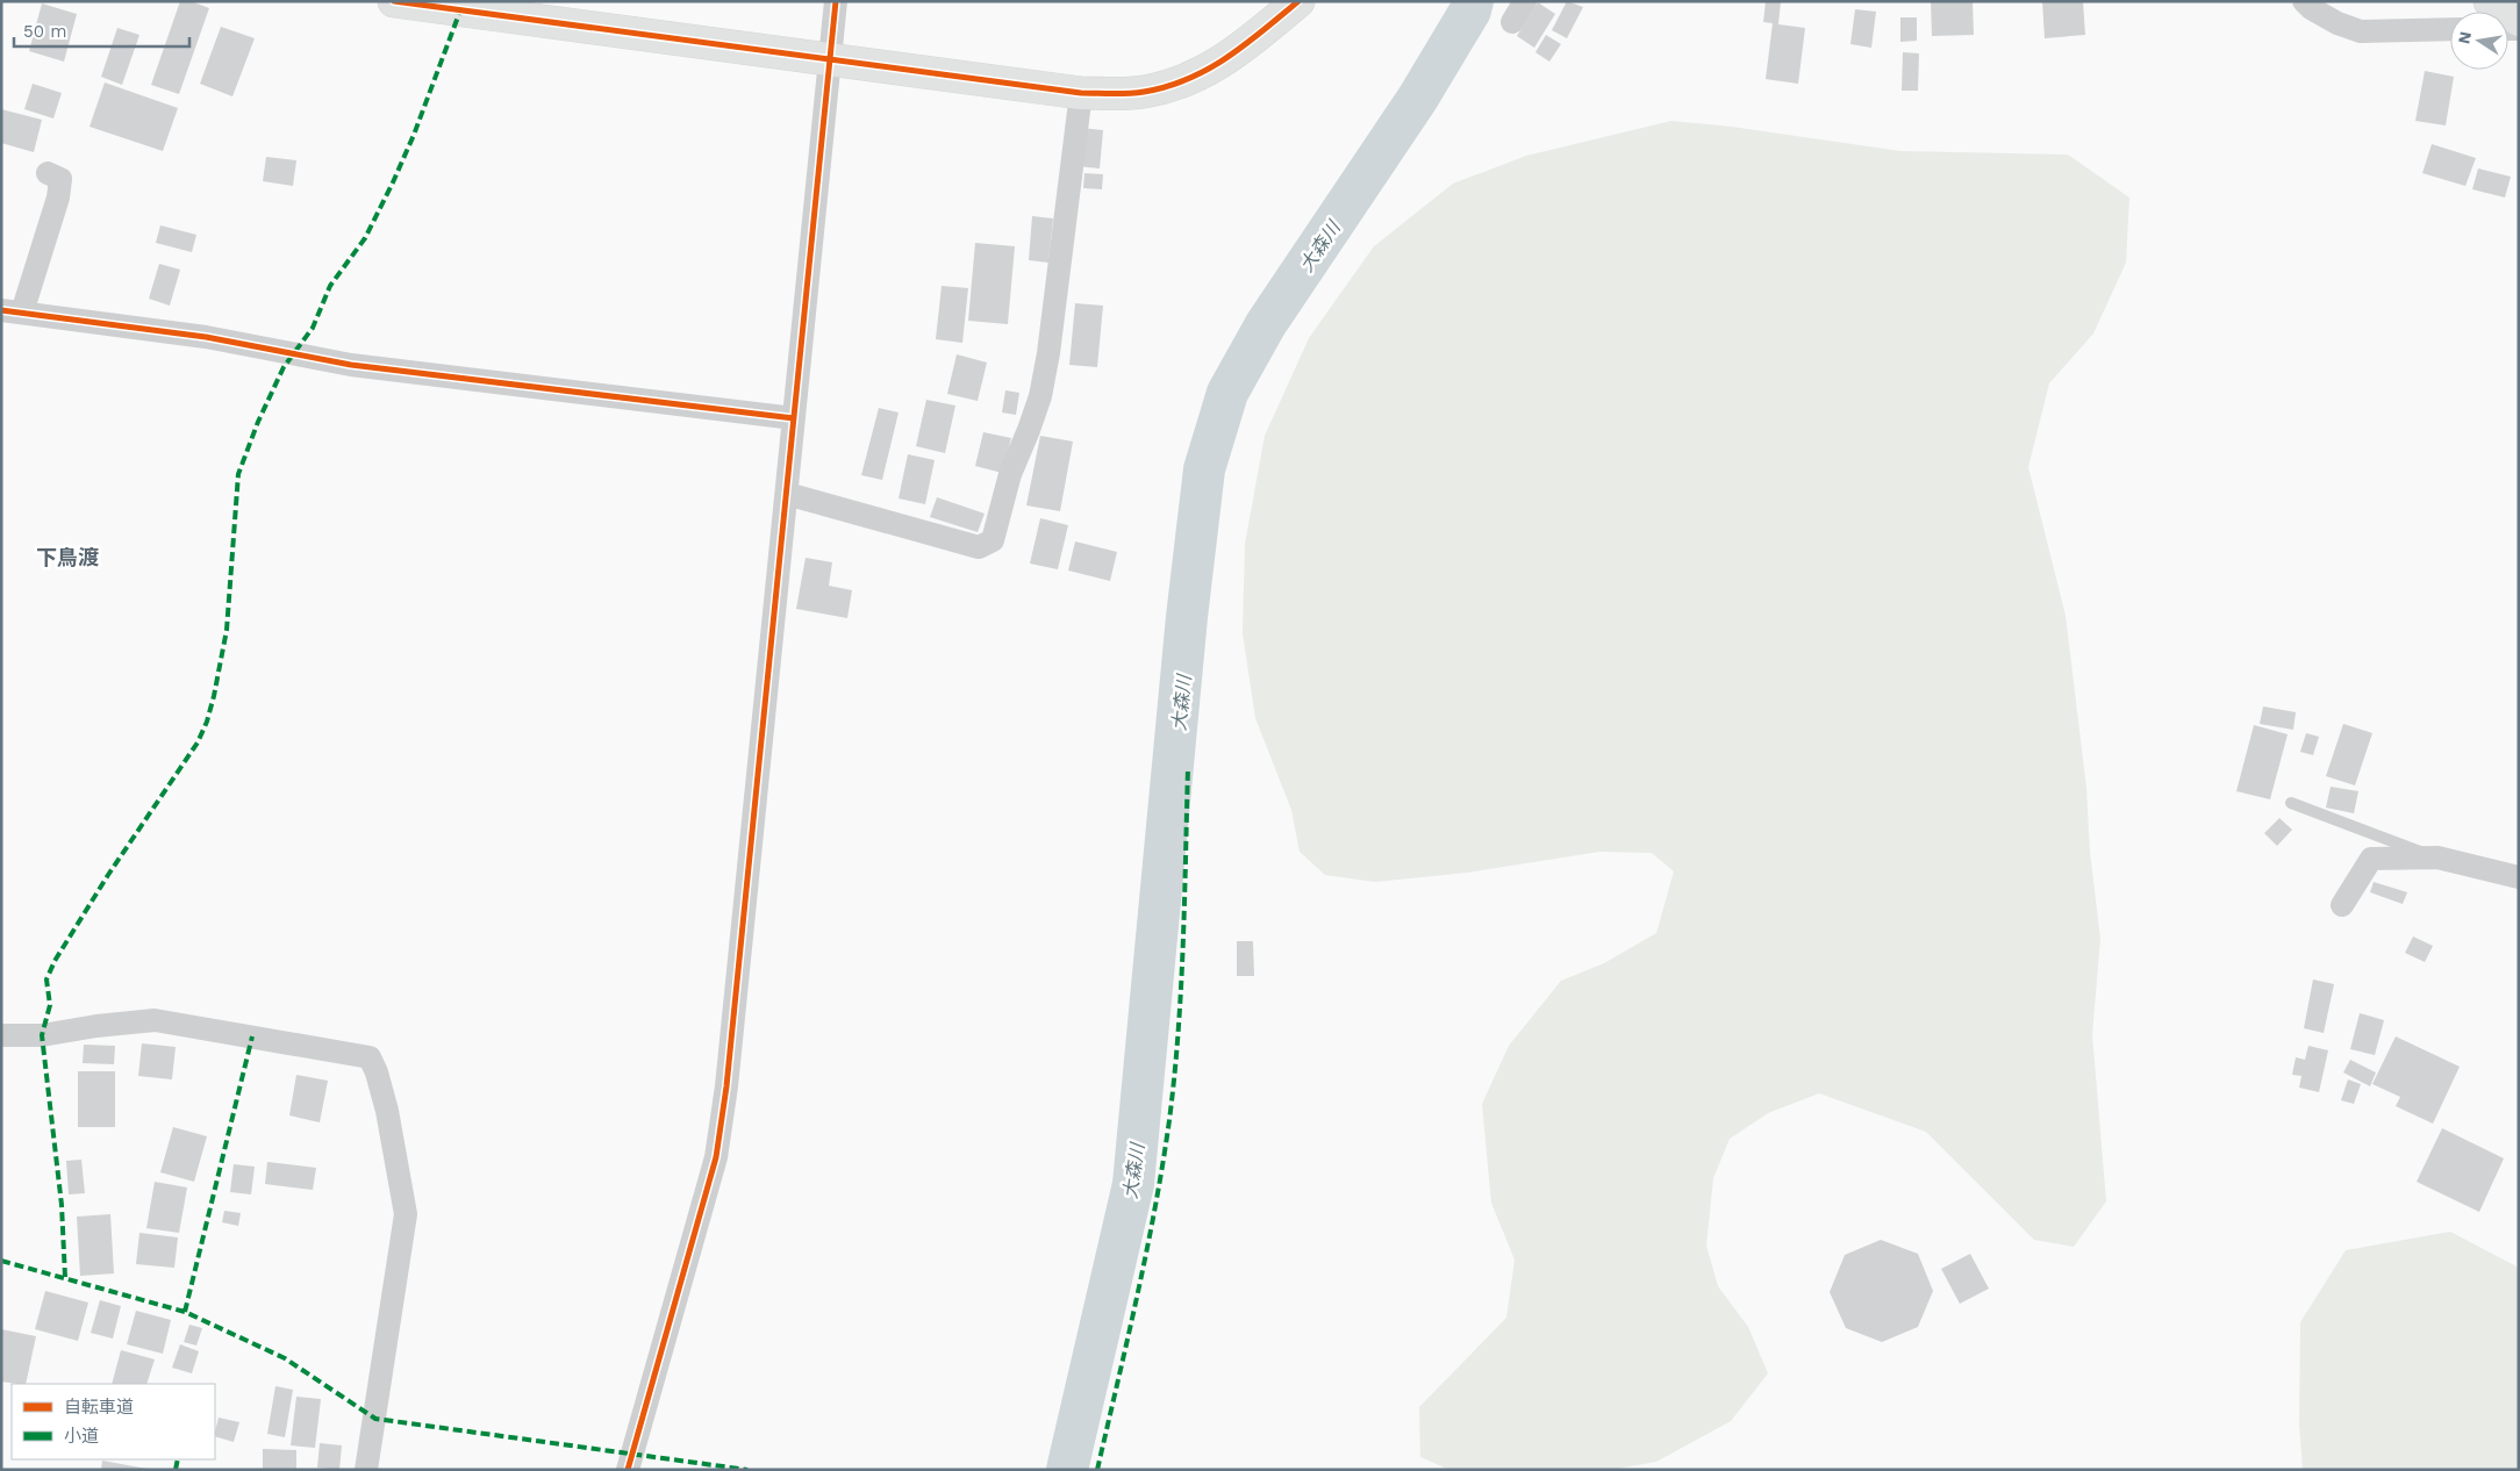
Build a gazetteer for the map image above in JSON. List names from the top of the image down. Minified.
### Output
{"districts":["下鳥渡"],"water":["大森川"],"legend":["自転車道","小道"],"scale_bar":"50 m","north":"left"}
